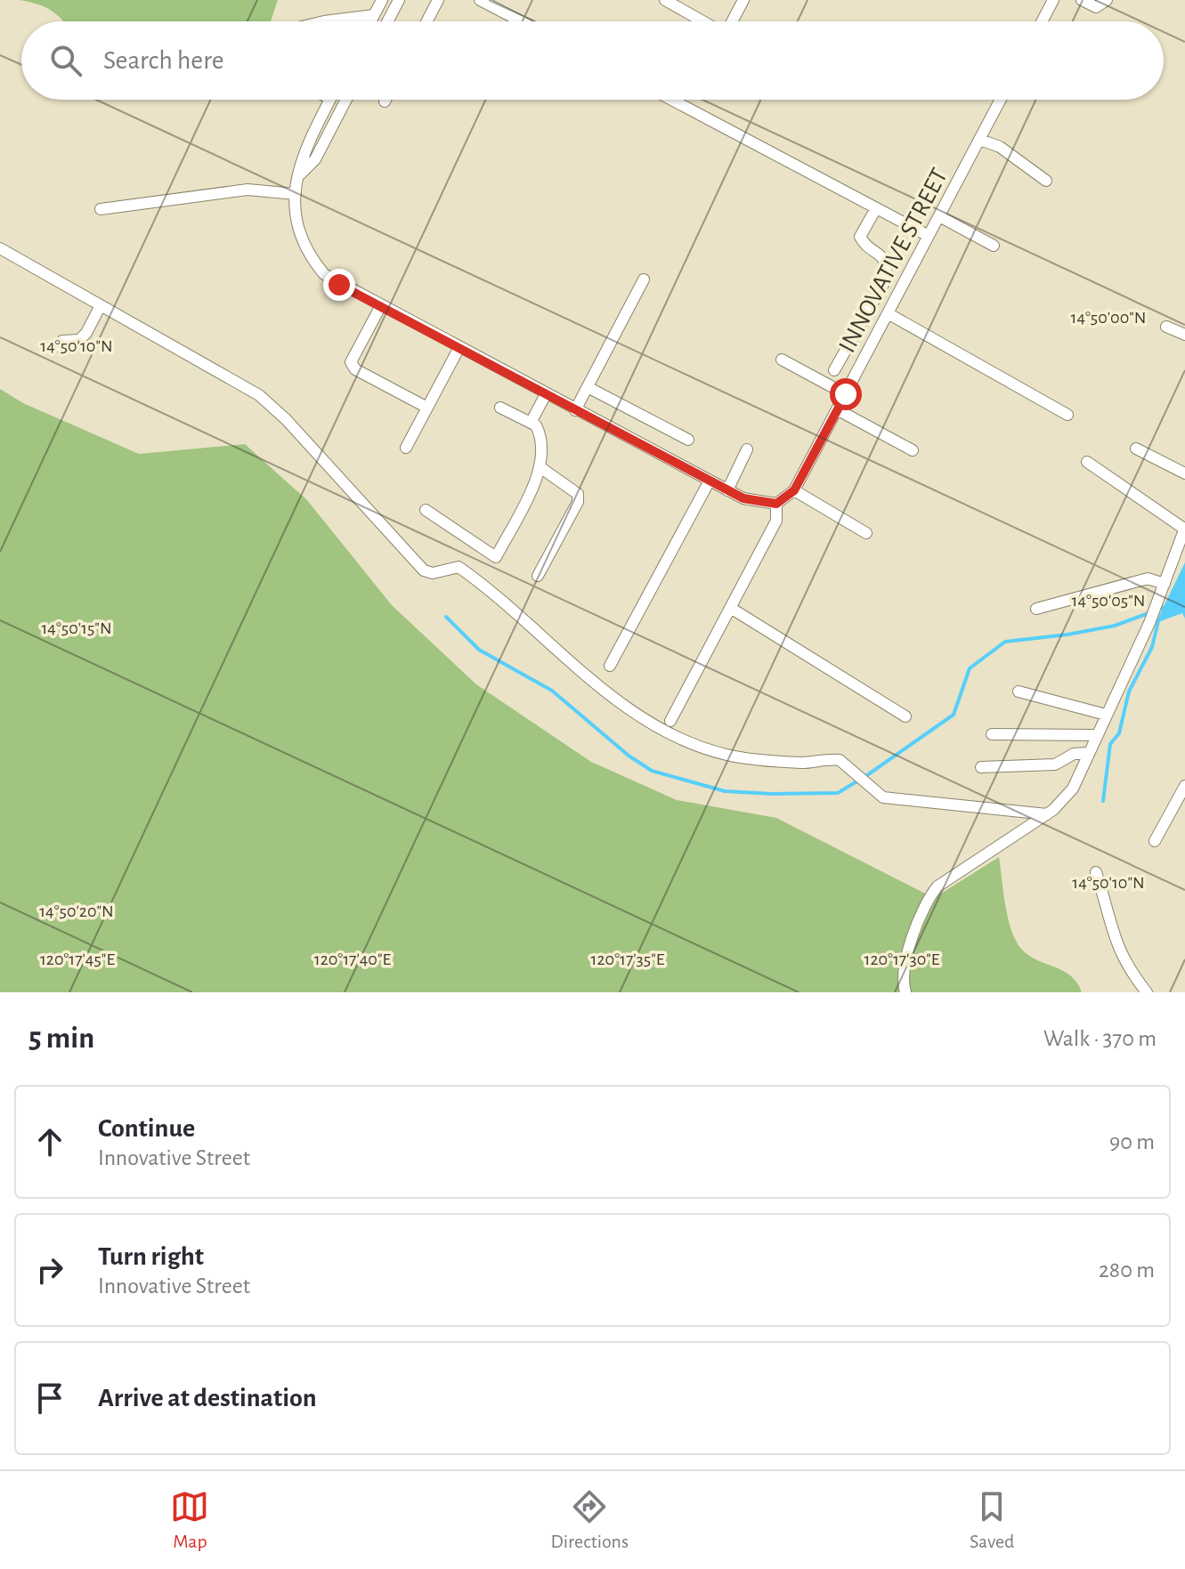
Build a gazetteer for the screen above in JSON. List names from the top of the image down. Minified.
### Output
{"streets":{"street":["INNOVATIVE STREET"]},"page":{"search":"Search here","heading":["5 min","Walk · 370 m"],"list":[["Continue","Innovative Street","90 m"],["Turn right","Innovative Street","280 m"],"Arrive at destination"],"nav":["Map","Directions","Saved"]},"coordinates":["14°50'00\"N","14°50'10\"N","14°50'05\"N","14°50'15\"N","14°50'20\"N","120°17'45\"E","120°17'40\"E","120°17'35\"E","120°17'30\"E"]}
